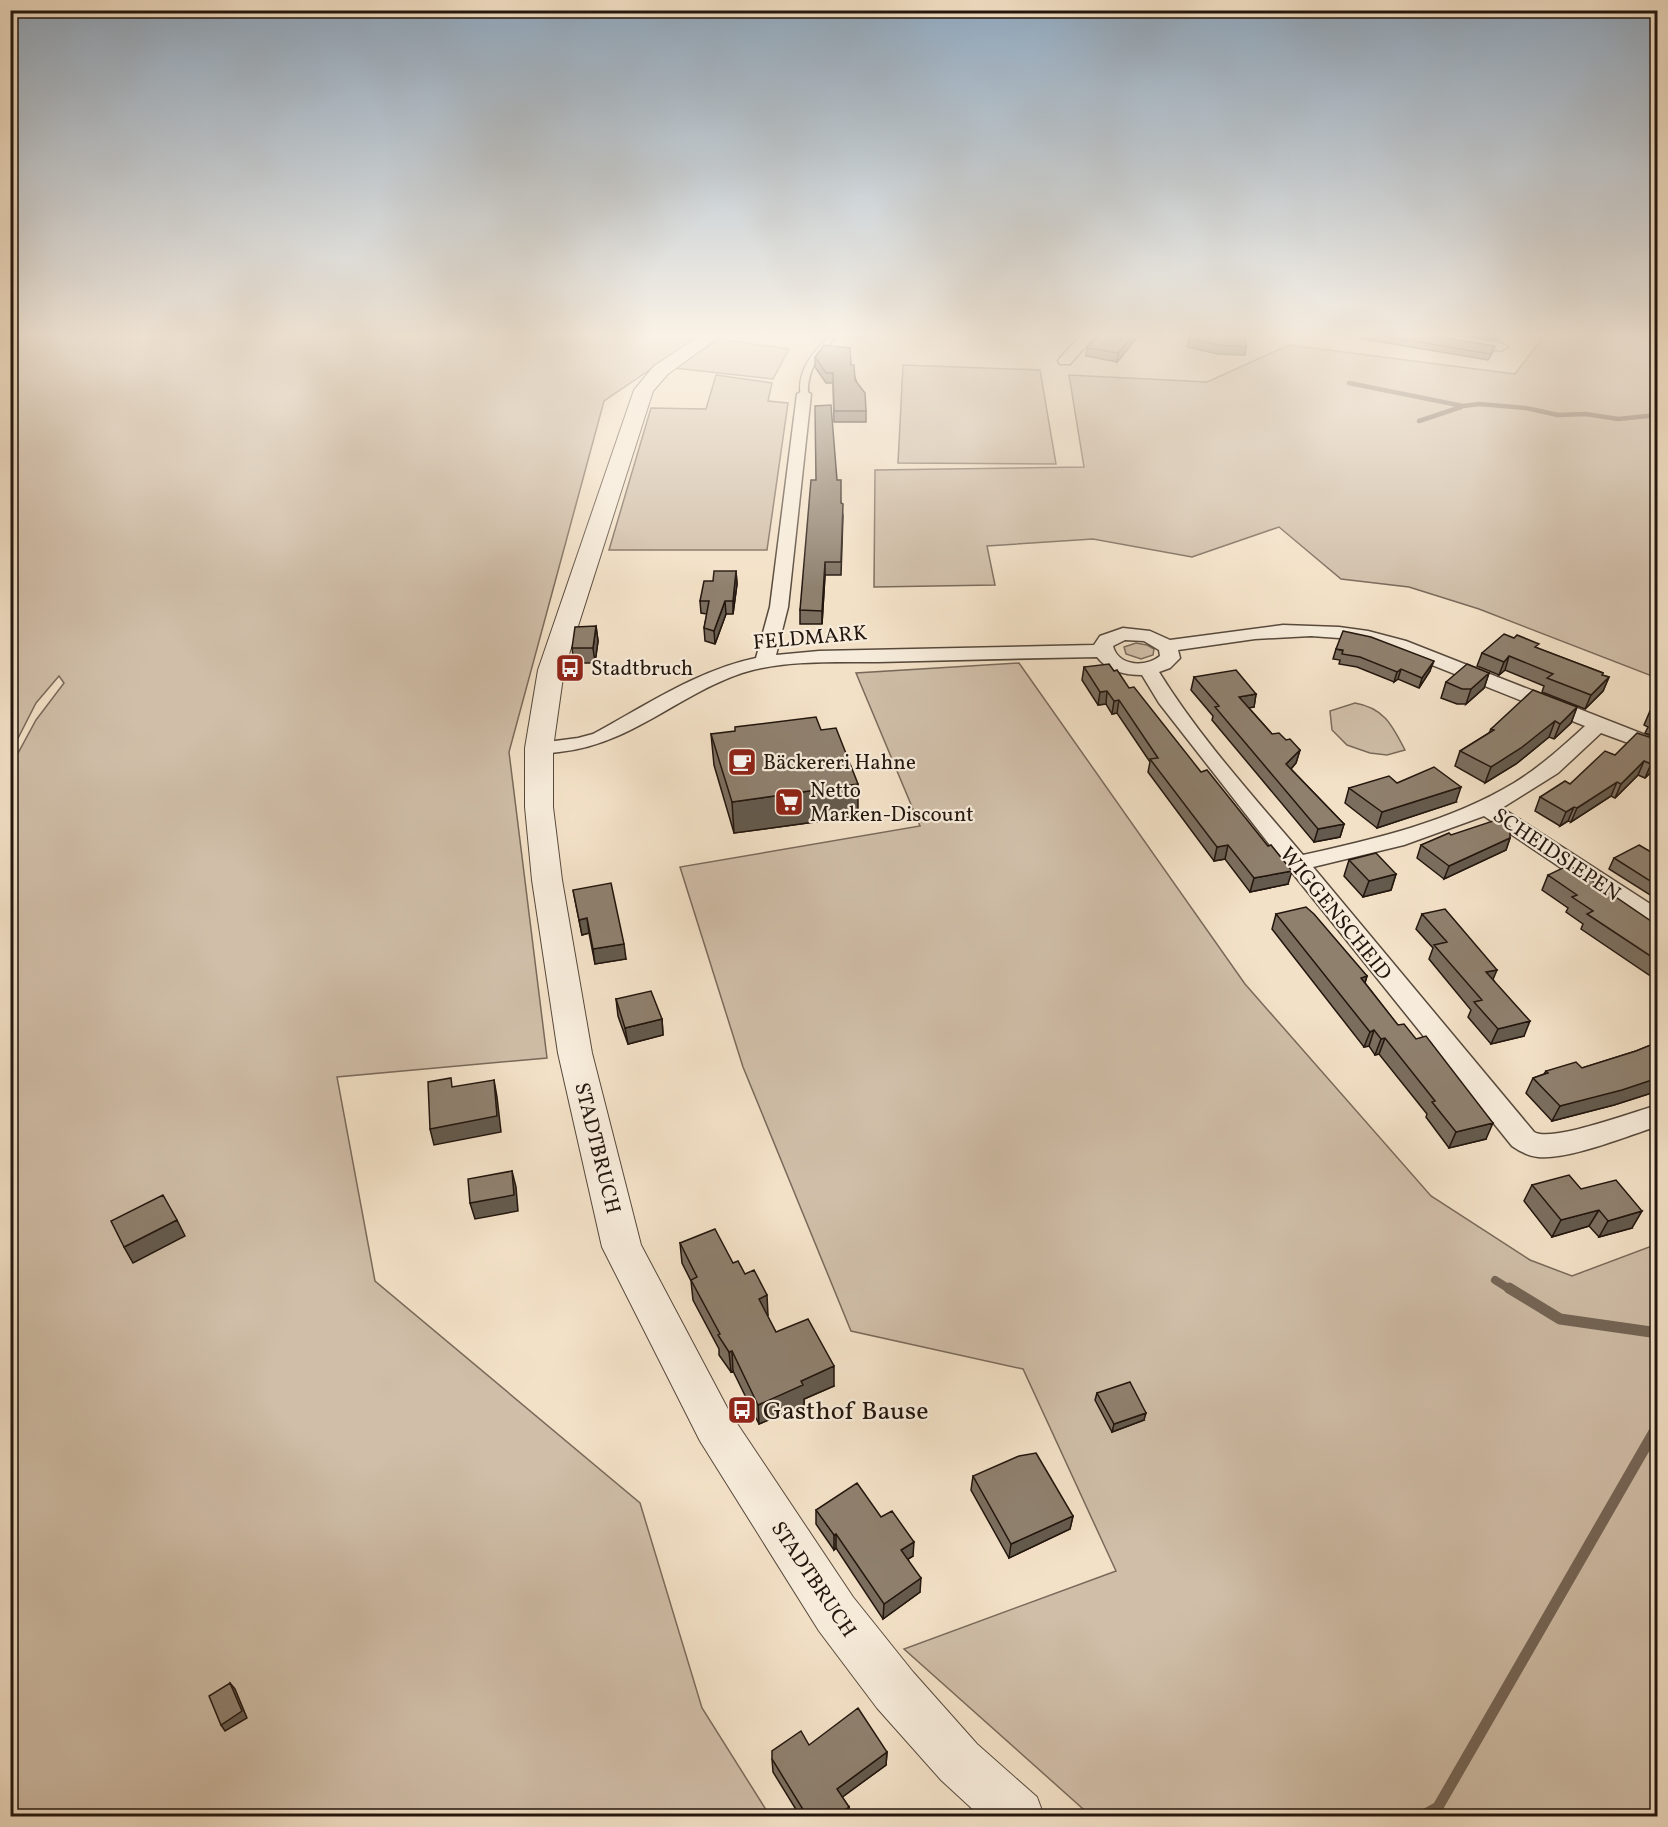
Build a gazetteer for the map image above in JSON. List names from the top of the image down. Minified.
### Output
{"streets":{"street":["FELDMARK","SCHEIDSIEPEN","WIGGENSCHEID","STADTBRUCH"]},"crossings":[["FELDMARK","STADTBRUCH"],["SCHEIDSIEPEN","WIGGENSCHEID"]],"places":{"bus stop":["Stadtbruch","Gasthof Bause"],"cafe":["Bäckereri Hahne"],"supermarket":["Netto Marken-Discount"]}}
